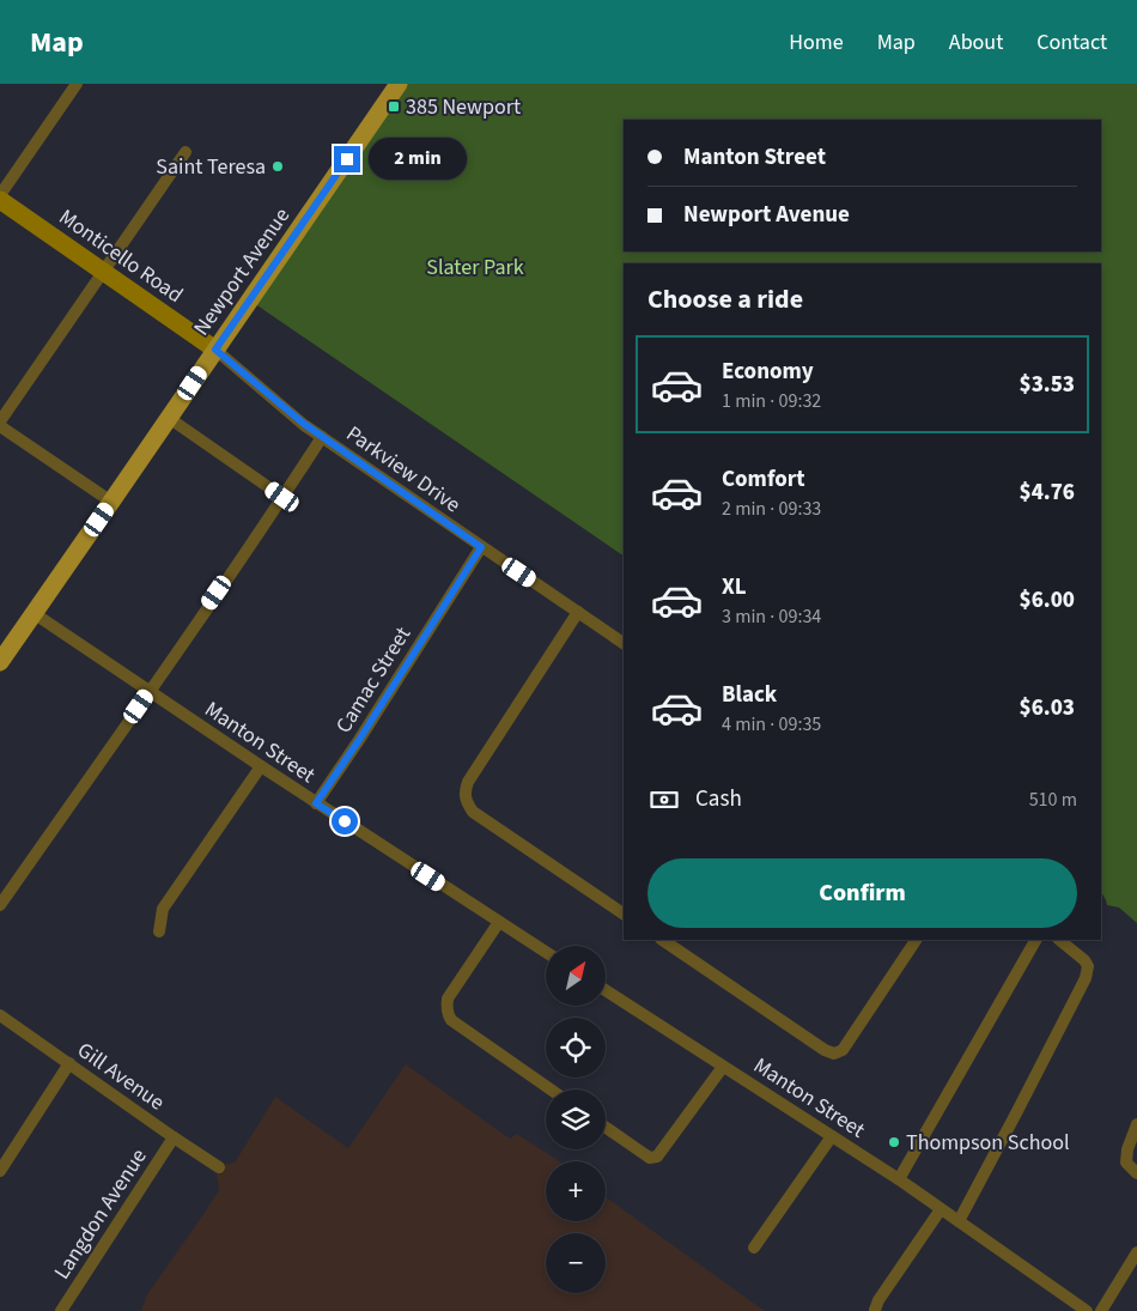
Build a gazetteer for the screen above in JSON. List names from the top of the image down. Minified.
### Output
{"streets":{"main road":["Newport Avenue"],"street":["Monticello Road","Parkview Drive","Camac Street","Manton Street","Gill Avenue","Langdon Avenue"]},"crossings":[["Monticello Road","Newport Avenue"],["Monticello Road","Parkview Drive"],["Newport Avenue","Parkview Drive"],["Newport Avenue","Manton Street"],["Parkview Drive","Camac Street"],["Camac Street","Manton Street"],["Gill Avenue","Langdon Avenue"]],"parks":["Slater Park"],"places":{"transit":["385 Newport"],"other":["Saint Teresa","Thompson School"]},"north":"top right","page":{"header":"Map","nav":["Home","Map","About","Contact"],"banner":["Manton Street","Newport Avenue"],"bubble":"2 min","heading":"Choose a ride","list":[{"name":"Economy","note":"1 min · 09:32","value":"$3.53"},{"name":"Comfort","note":"2 min · 09:33","value":"$4.76"},{"name":"XL","note":"3 min · 09:34","value":"$6.00"},{"name":"Black","note":"4 min · 09:35","value":"$6.03"}],"pay":["Cash","510 m"],"buttons":"Confirm","map_buttons":["+","−"]}}
